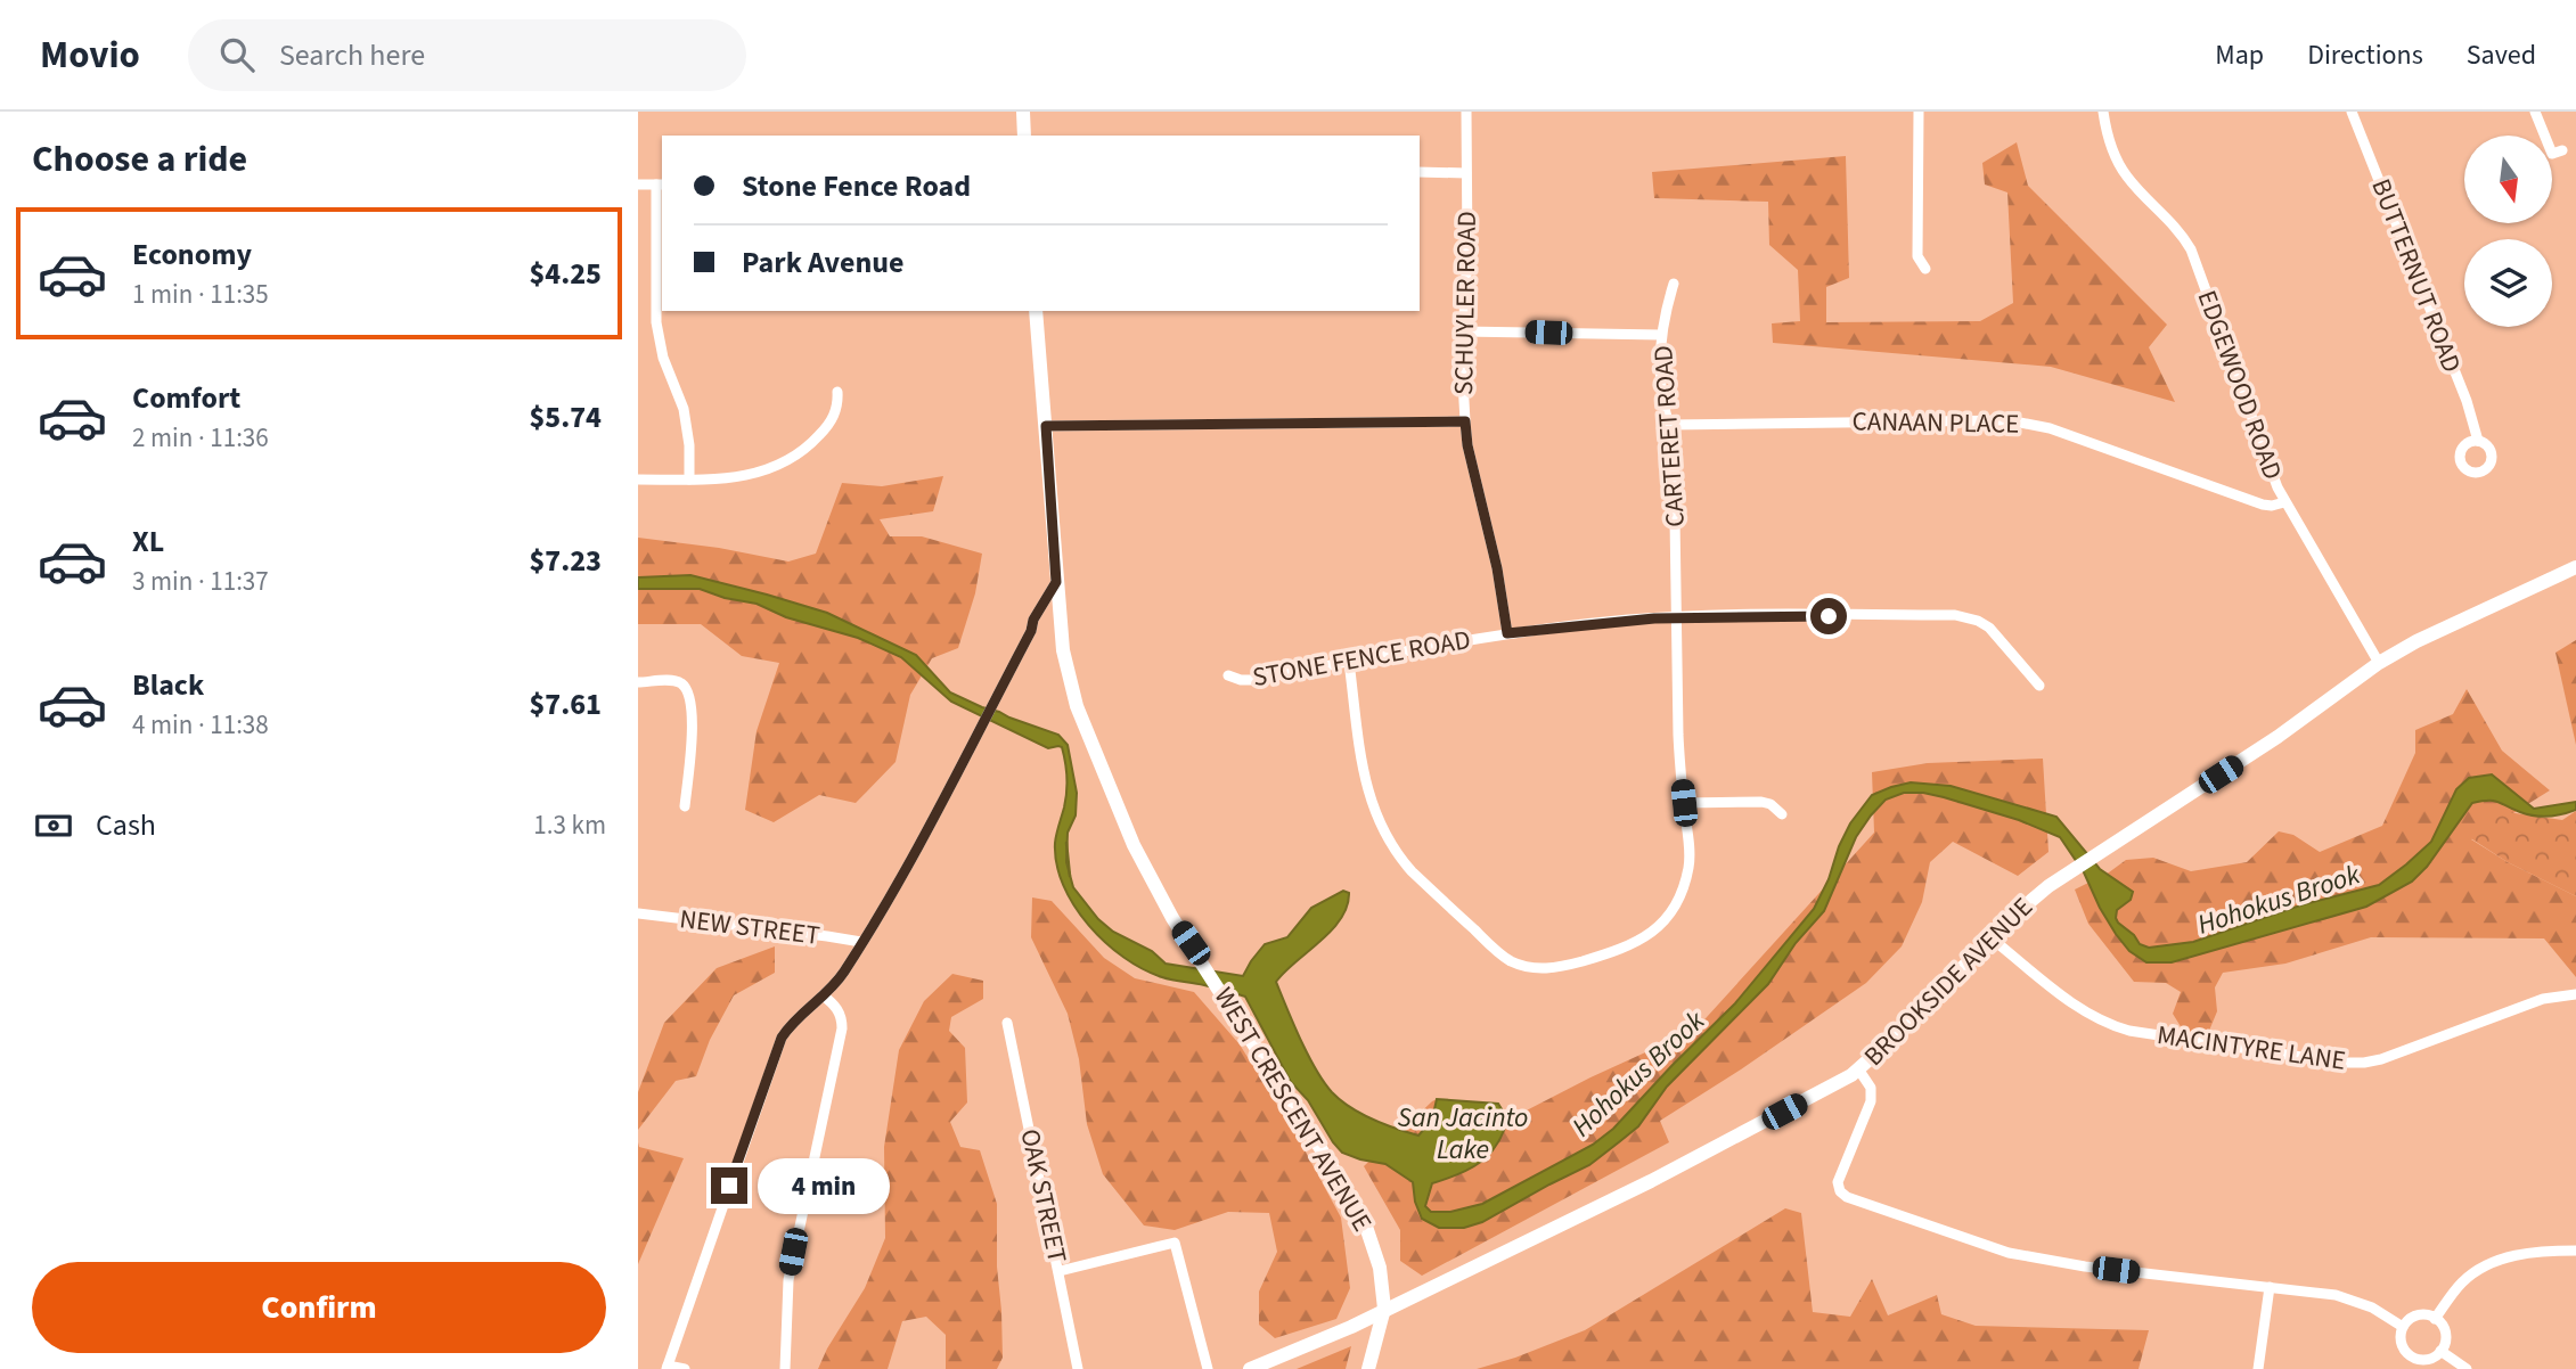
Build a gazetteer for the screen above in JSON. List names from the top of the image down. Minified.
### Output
{"streets":{"street":["BUTTERNUT ROAD","SCHUYLER ROAD","EDGEWOOD ROAD","CANAAN PLACE","CARTERET ROAD","STONE FENCE ROAD","NEW STREET","BROOKSIDE AVENUE","MACINTYRE LANE","WEST CRESCENT AVENUE","OAK STREET"]},"crossings":[["SCHUYLER ROAD","STONE FENCE ROAD"],["EDGEWOOD ROAD","CANAAN PLACE"],["EDGEWOOD ROAD","BROOKSIDE AVENUE"],["CANAAN PLACE","CARTERET ROAD"],["CARTERET ROAD","STONE FENCE ROAD"],["BROOKSIDE AVENUE","MACINTYRE LANE"],["BROOKSIDE AVENUE","WEST CRESCENT AVENUE"]],"water":["Hohokus Brook","San Jacinto Lake"],"north":"bottom","page":{"header":"Movio","search":"Search here","nav":["Map","Directions","Saved"],"heading":"Choose a ride","banner":["Stone Fence Road","Park Avenue"],"list":[{"name":"Economy","note":"1 min · 11:35","value":"$4.25"},{"name":"Comfort","note":"2 min · 11:36","value":"$5.74"},{"name":"XL","note":"3 min · 11:37","value":"$7.23"},{"name":"Black","note":"4 min · 11:38","value":"$7.61"}],"pay":["Cash","1.3 km"],"bubble":"4 min","buttons":"Confirm"}}
